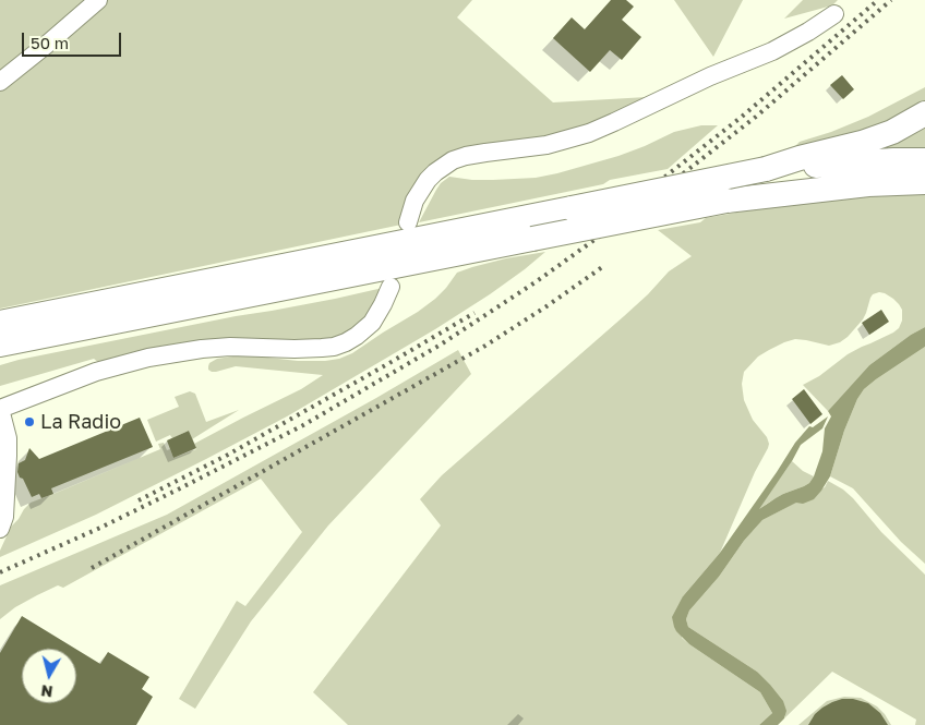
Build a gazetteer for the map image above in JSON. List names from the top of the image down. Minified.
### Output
{"places":["La Radio"],"scale_bar":"50 m","north":"bottom"}
